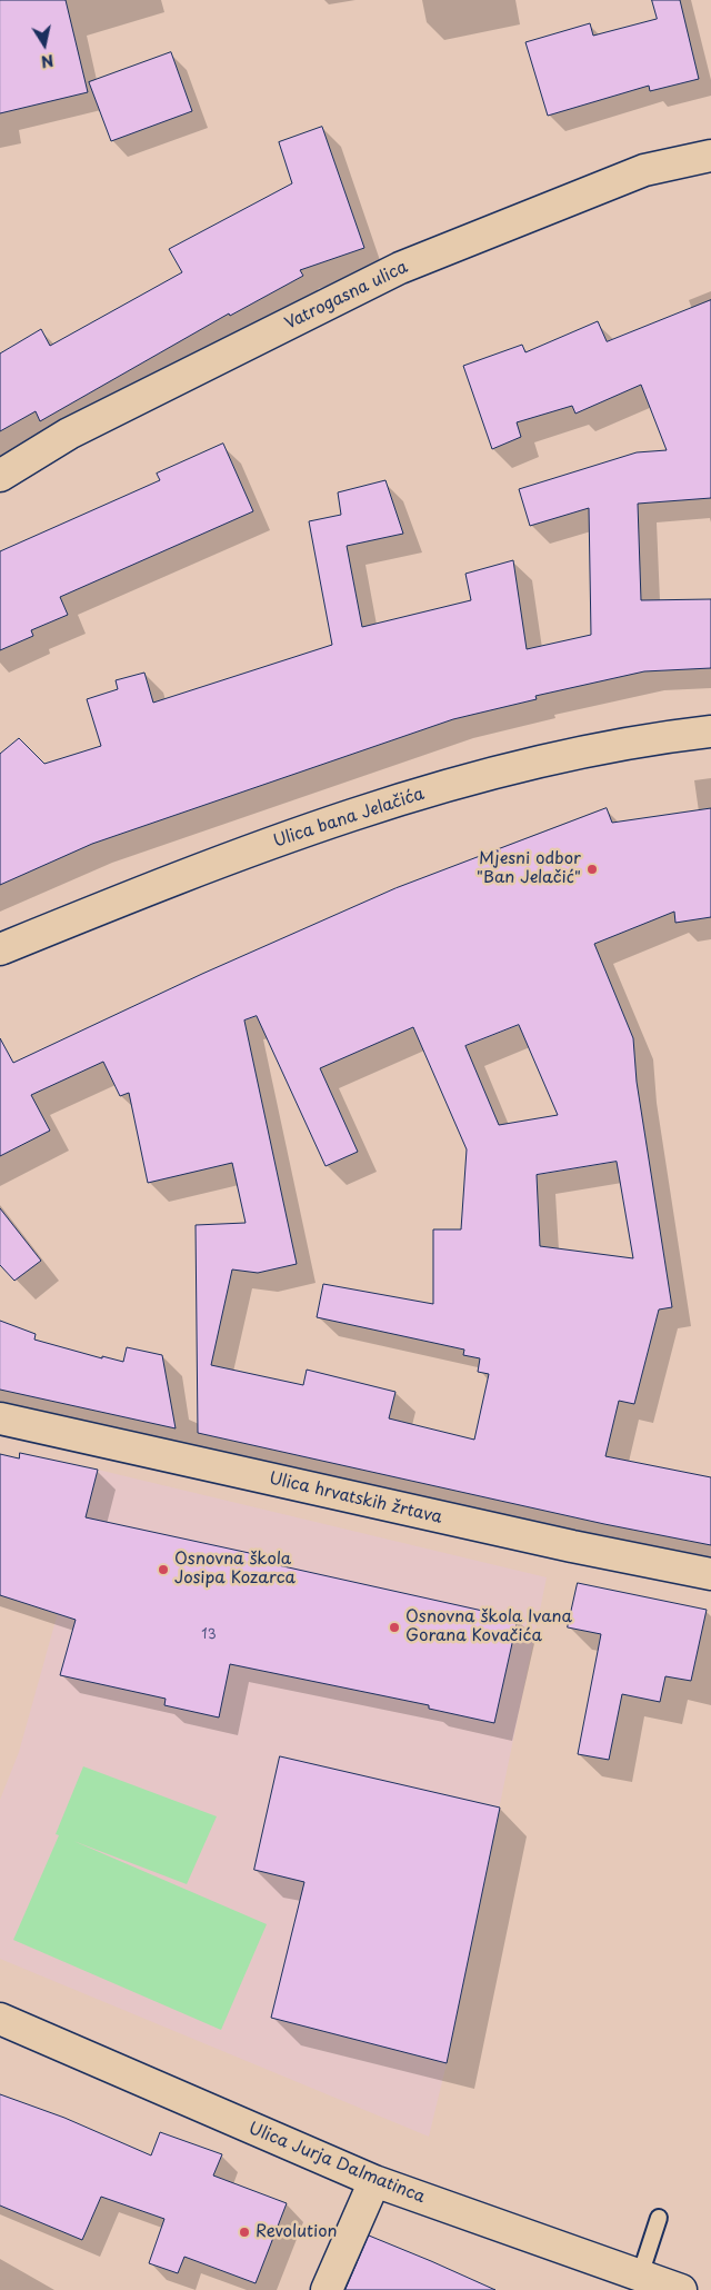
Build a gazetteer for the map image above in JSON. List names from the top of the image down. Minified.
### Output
{"streets":{"street":["Vatrogasna ulica","Ulica bana Jelačića","Ulica hrvatskih žrtava","Ulica Jurja Dalmatinca"]},"places":["Mjesni odbor \"Ban Jelačić\"","Osnovna škola Josipa Kozarca","Osnovna škola Ivana Gorana Kovačića","Revolution"],"house_numbers":["13"],"north":"bottom"}
